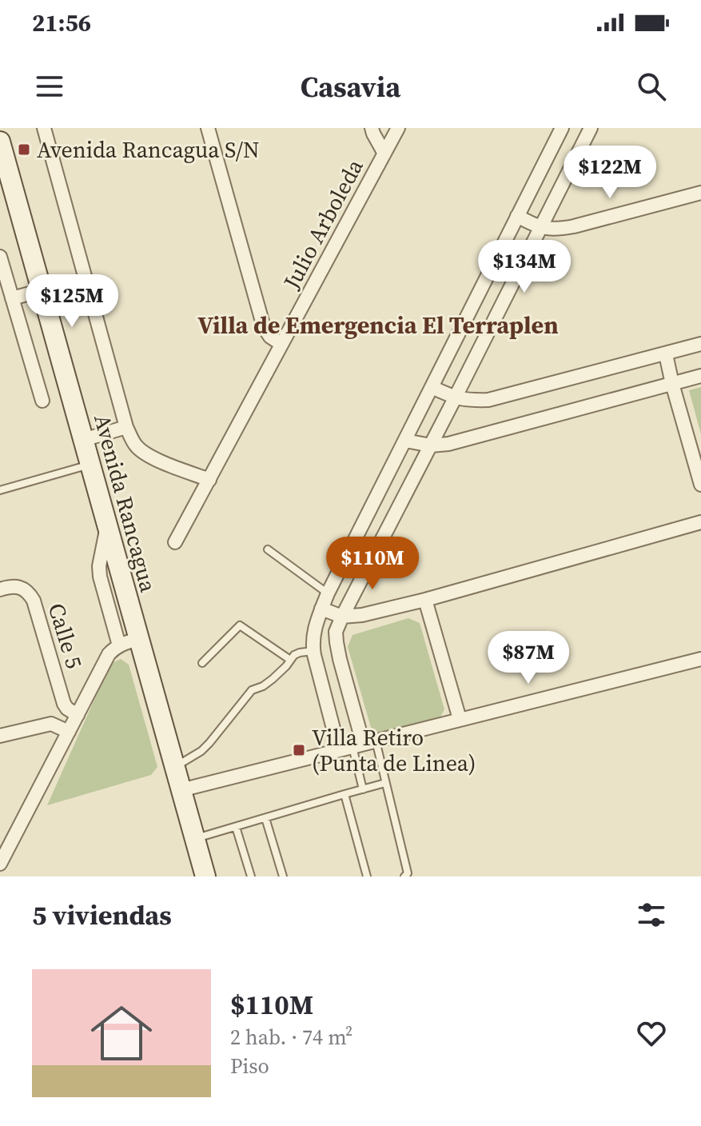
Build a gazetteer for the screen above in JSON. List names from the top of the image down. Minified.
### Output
{"streets":{"main road":["Avenida Rancagua"],"street":["Julio Arboleda","Calle 5"]},"districts":["Villa de Emergencia El Terraplen"],"places":{"transit":["Avenida Rancagua S/N","Villa Retiro (Punta de Linea)"]},"page":{"status":"21:56","header":"Casavia","price":["$122M","$134M","$125M","$110M","$87M"],"heading":"5 viviendas","list":[{"name":"$110M","note":"2 hab. · 74 m² · Piso"}]}}
